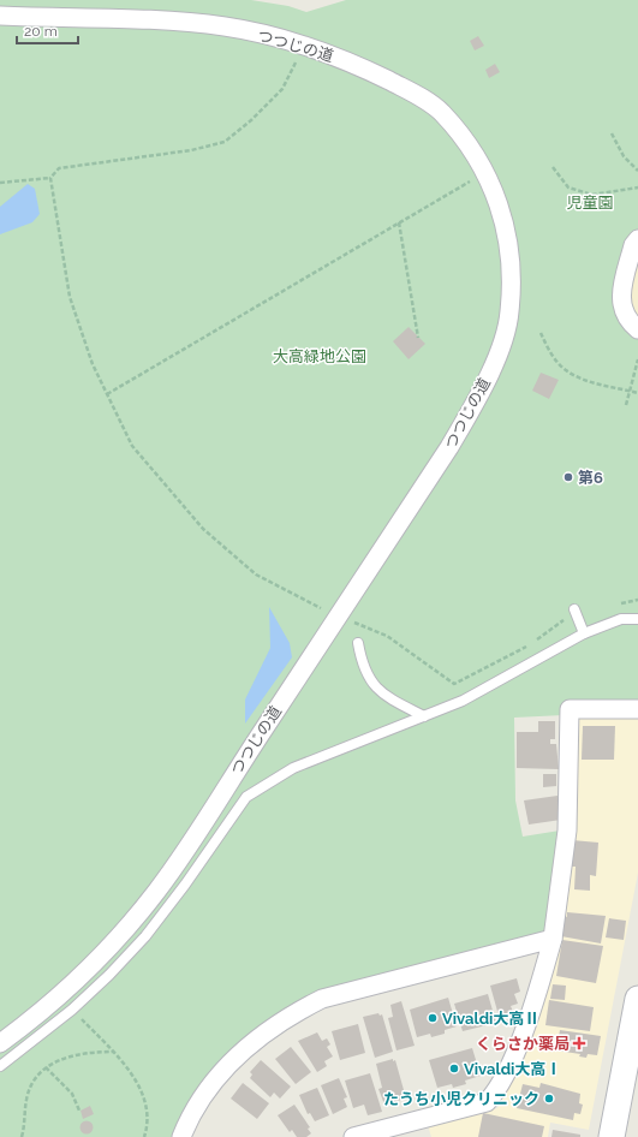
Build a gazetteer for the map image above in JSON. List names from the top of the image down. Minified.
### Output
{"streets":{"street":["つつじの道"]},"parks":["児童園","大高緑地公園"],"places":{"other":["第6","Vivaldi大高Ⅱ","Vivaldi大高Ⅰ","たうち小児クリニック"],"health":["くらさか薬局"]},"scale_bar":"20 m"}
